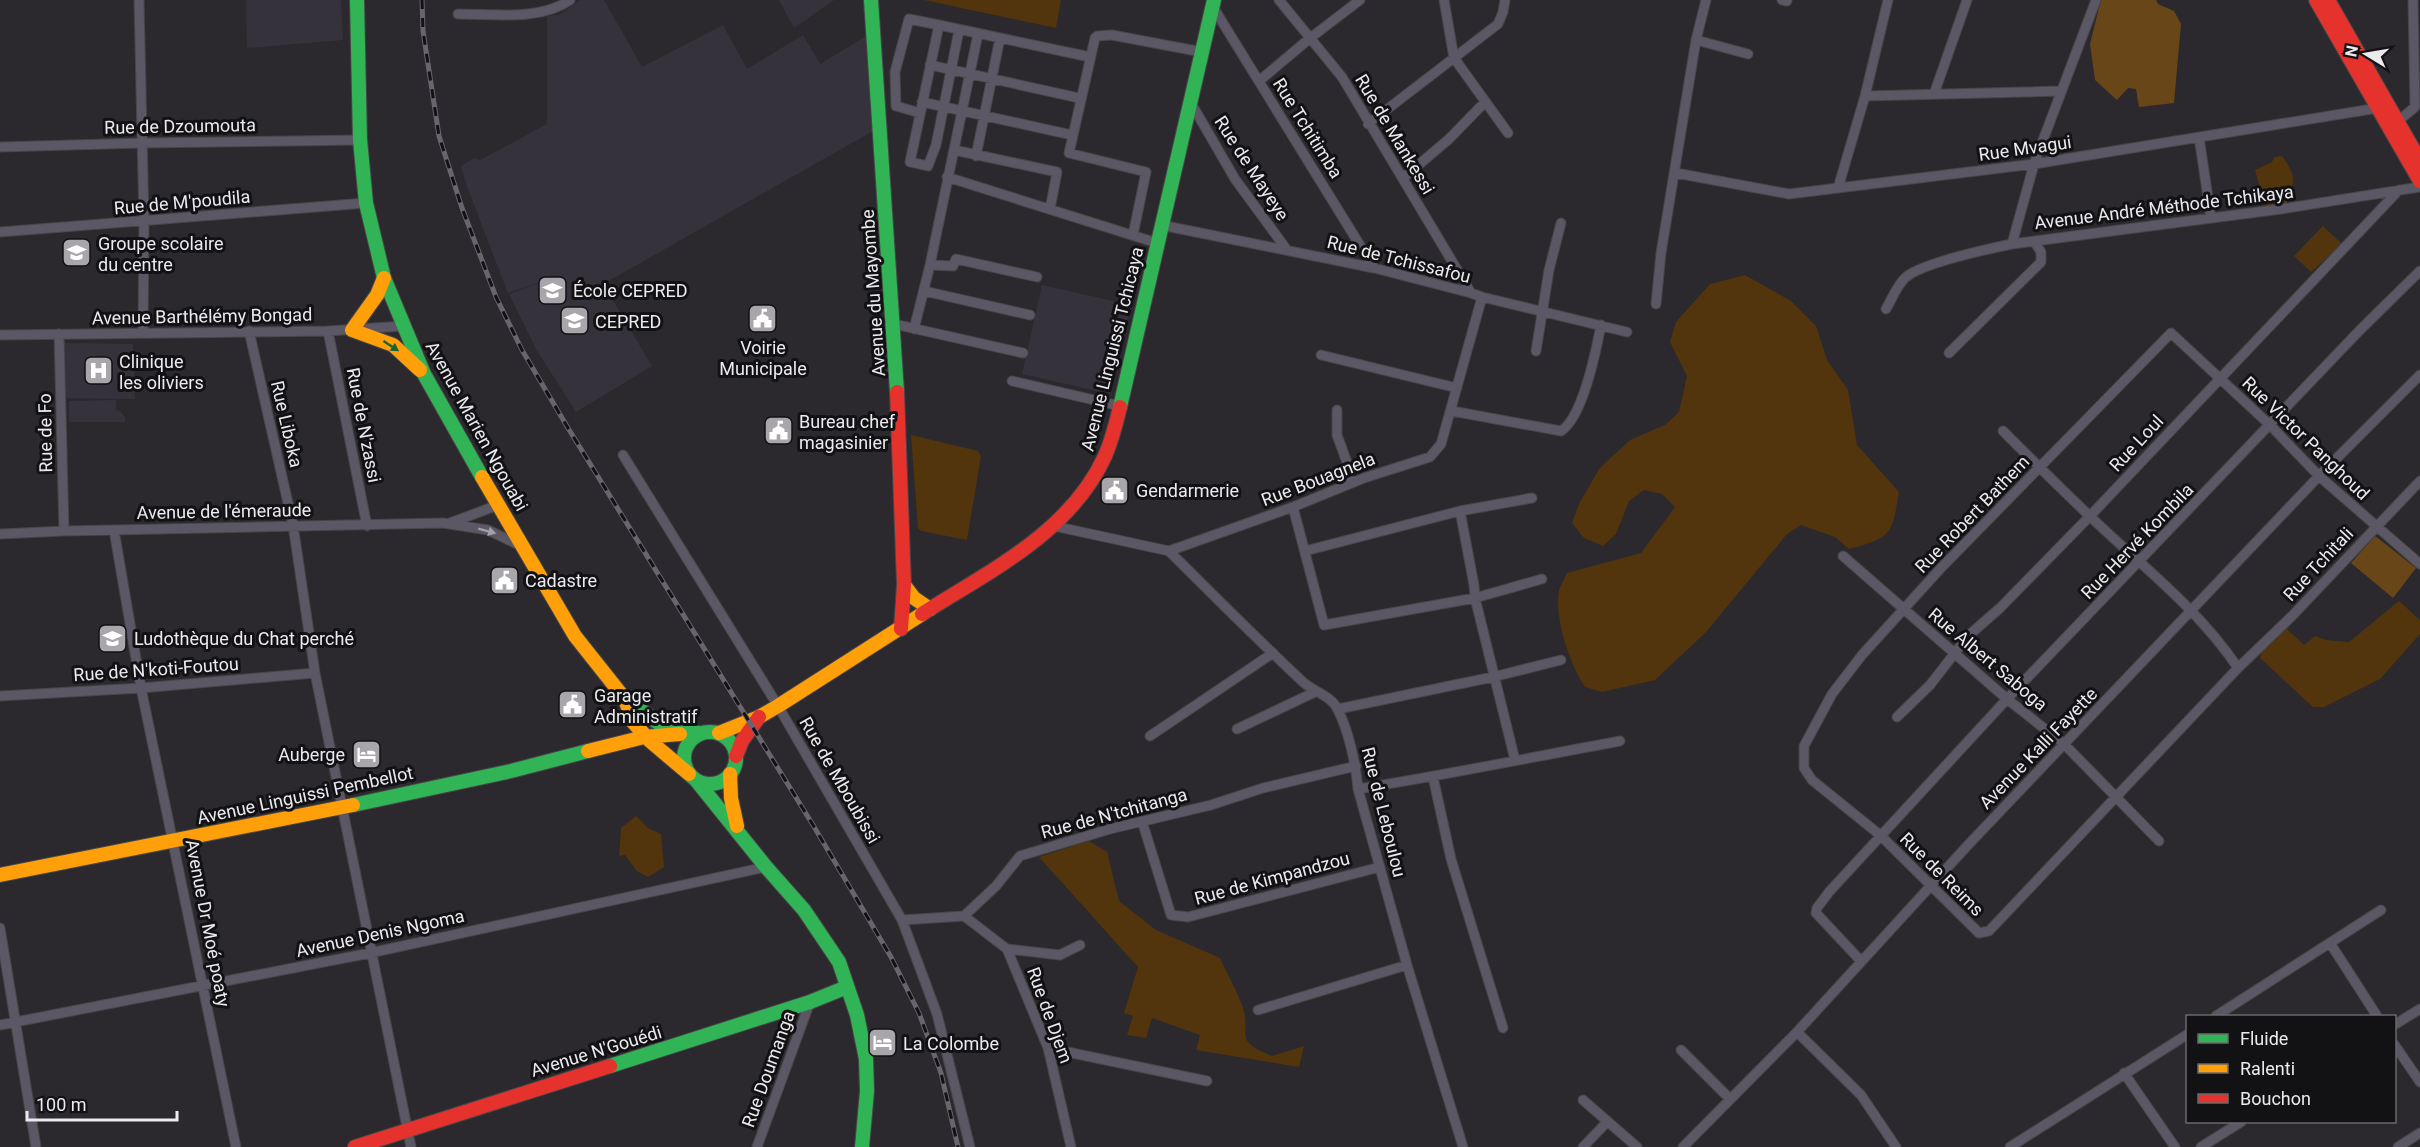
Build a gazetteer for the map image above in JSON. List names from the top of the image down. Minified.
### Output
{"streets":{"street":["Rue de Dzoumouta","Rue Tchitimba","Rue de Mankessi","Rue Mvagui","Rue de Mayeye","Rue de M'poudila","Avenue André Méthode Tchikaya","Rue de Tchissafou","Avenue du Mayombe","Avenue Barthélémy Bongad","Avenue Linguissi Tchicaya","Rue Liboka","Rue de N'zassi","Avenue Marien Ngouabi","Rue de Fo","Rue Victor Panghoud","Rue Loul","Rue Bouagnela","Avenue de l'émeraude","Rue Robert Bathem","Rue Hervé Kombila","Rue Tchitali","Rue Albert Saboga","Rue de N'koti-Foutou","Avenue Kalli Fayette","Rue de Mboubissi","Avenue Linguissi Pembellot","Rue de Leboulou","Rue de N'tchitanga","Rue de Reims","Rue de Kimpandzou","Avenue Dr Moé poaty","Avenue Denis Ngoma","Rue de Djem","Avenue N'Gouédi","Rue Doumanga"]},"crossings":[["Rue de Dzoumouta","Avenue Marien Ngouabi"],["Rue Tchitimba","Rue de Tchissafou"],["Rue Tchitimba","Avenue Linguissi Tchicaya"],["Rue de Mankessi","Rue de Tchissafou"],["Rue de Mayeye","Rue de Tchissafou"],["Rue de Mayeye","Avenue Linguissi Tchicaya"],["Rue de M'poudila","Avenue Marien Ngouabi"],["Avenue André Méthode Tchikaya","Rue Loul"],["Rue de Tchissafou","Avenue Linguissi Tchicaya"],["Rue de Tchissafou","Rue Bouagnela"],["Avenue du Mayombe","Avenue Linguissi Tchicaya"],["Avenue Barthélémy Bongad","Rue Liboka"],["Avenue Barthélémy Bongad","Rue de N'zassi"],["Avenue Barthélémy Bongad","Avenue Marien Ngouabi"],["Avenue Barthélémy Bongad","Rue de Fo"],["Avenue Linguissi Tchicaya","Rue de Mboubissi"],["Rue Liboka","Avenue de l'émeraude"],["Rue Liboka","Rue de N'koti-Foutou"],["Rue Liboka","Avenue Linguissi Pembellot"],["Rue Liboka","Avenue Denis Ngoma"],["Rue Liboka","Avenue N'Gouédi"],["Rue de N'zassi","Avenue de l'émeraude"],["Avenue Marien Ngouabi","Avenue de l'émeraude"],["Avenue Marien Ngouabi","Avenue Linguissi Pembellot"],["Avenue Marien Ngouabi","Avenue Denis Ngoma"],["Avenue Marien Ngouabi","Avenue N'Gouédi"],["Rue de Fo","Avenue de l'émeraude"],["Rue Victor Panghoud","Rue Loul"],["Rue Victor Panghoud","Rue Robert Bathem"],["Rue Victor Panghoud","Rue Hervé Kombila"],["Rue Victor Panghoud","Rue Tchitali"],["Rue Victor Panghoud","Avenue Kalli Fayette"],["Rue Loul","Rue Albert Saboga"],["Avenue de l'émeraude","Avenue Dr Moé poaty"],["Rue Robert Bathem","Rue Albert Saboga"],["Rue Robert Bathem","Rue de Reims"],["Rue Hervé Kombila","Rue Albert Saboga"],["Rue Hervé Kombila","Avenue Kalli Fayette"],["Rue Hervé Kombila","Rue de Reims"],["Rue Tchitali","Rue Albert Saboga"],["Rue Tchitali","Rue de Reims"],["Rue Albert Saboga","Avenue Kalli Fayette"],["Rue de N'koti-Foutou","Avenue Dr Moé poaty"],["Avenue Kalli Fayette","Rue de Reims"],["Avenue Linguissi Pembellot","Avenue Dr Moé poaty"],["Rue de Leboulou","Rue de N'tchitanga"],["Rue de Leboulou","Rue de Kimpandzou"],["Rue de N'tchitanga","Rue de Kimpandzou"],["Rue de N'tchitanga","Rue de Djem"],["Avenue Dr Moé poaty","Avenue Denis Ngoma"],["Avenue N'Gouédi","Rue Doumanga"]],"places":{"school or university":["Groupe scolaire du centre","École CEPRED","CEPRED","Ludothèque du Chat perché"],"public building":["Voirie Municipale","Bureau chef magasinier","Gendarmerie","Cadastre","Garage Administratif"],"hospital":["Clinique les oliviers"],"hotel":["Auberge","La Colombe"]},"legend":["Fluide","Ralenti","Bouchon"],"scale_bar":"100 m","north":"left"}
